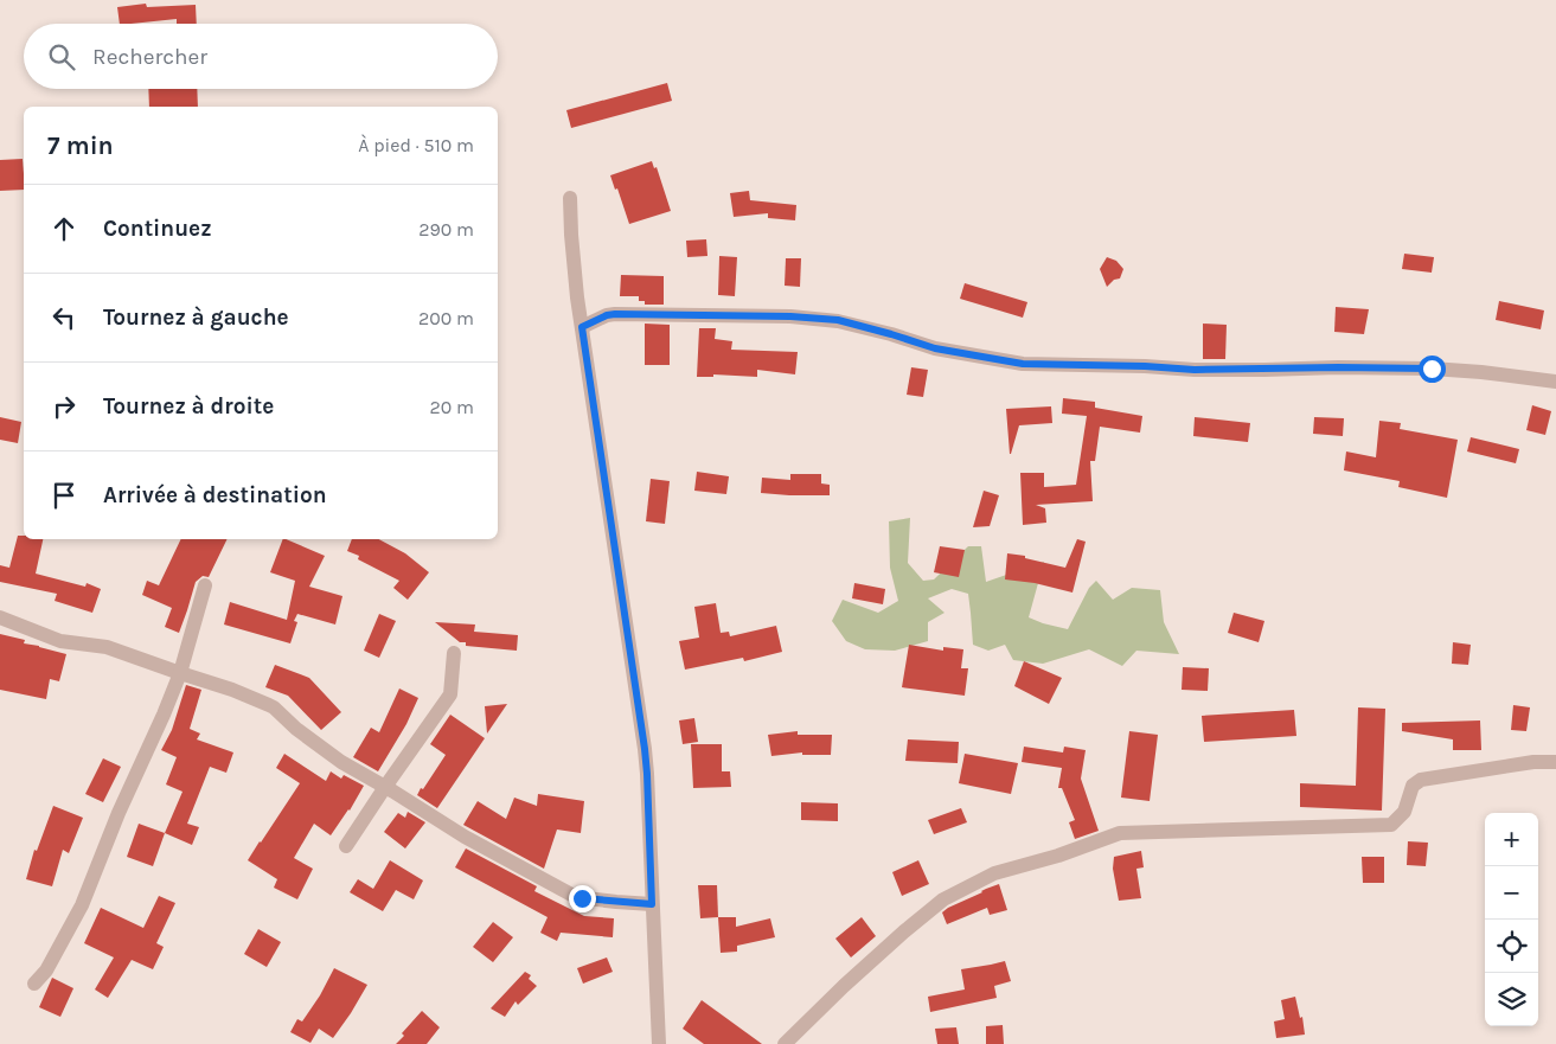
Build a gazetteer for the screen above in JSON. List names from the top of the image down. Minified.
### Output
{"page":{"search":"Rechercher","heading":["7 min","À pied · 510 m"],"list":[["Continuez","290 m"],["Tournez à gauche","200 m"],["Tournez à droite","20 m"],"Arrivée à destination"],"map_buttons":["+","−"]}}
